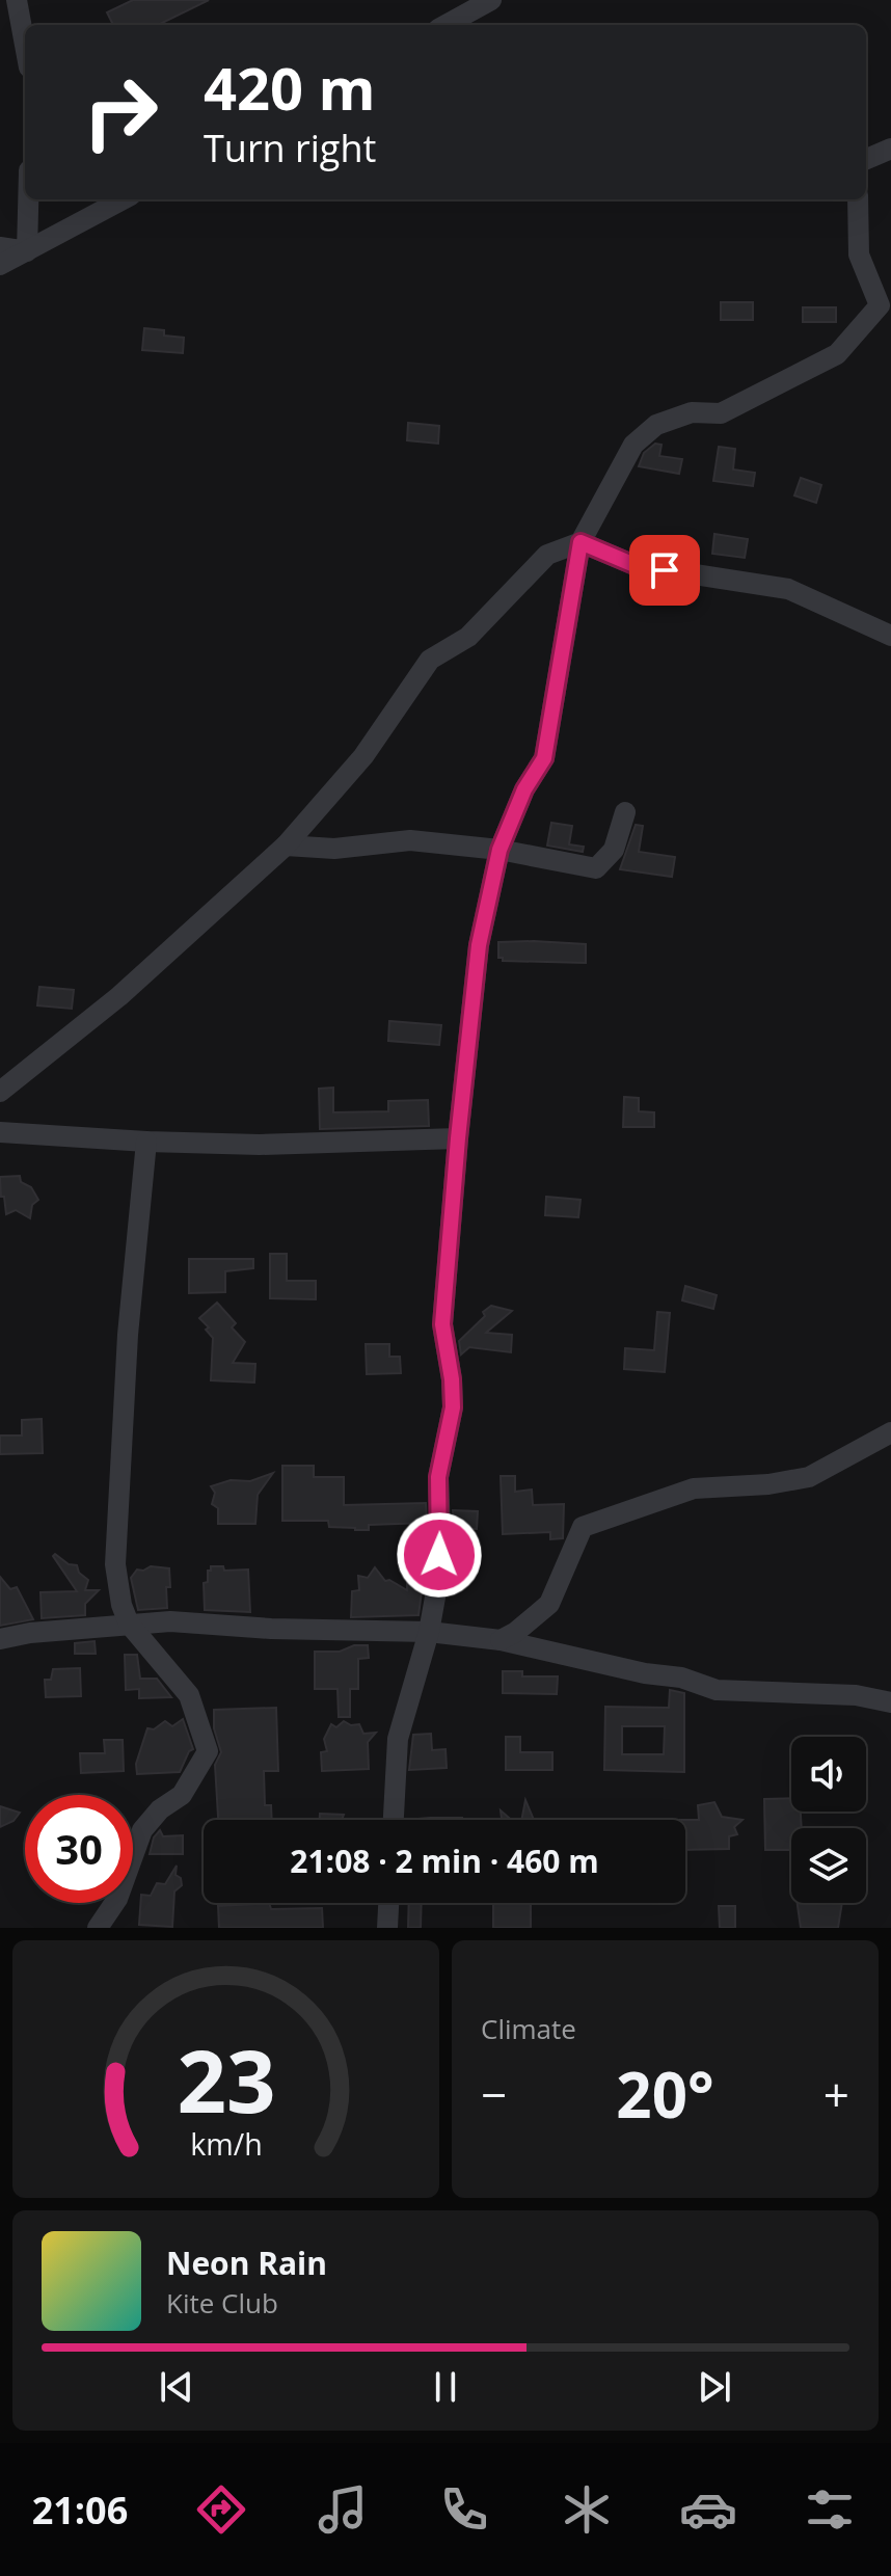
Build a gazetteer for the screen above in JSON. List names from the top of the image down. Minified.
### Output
{"page":{"turn":["420 m","Turn right"],"limit":"30","trip":"21:08 · 2 min · 460 m","tile":"Climate","heat":["−","20°","+"],"song":["Neon Rain","Kite Club"],"tabs":"21:06","gauge":["23","km/h"]}}
